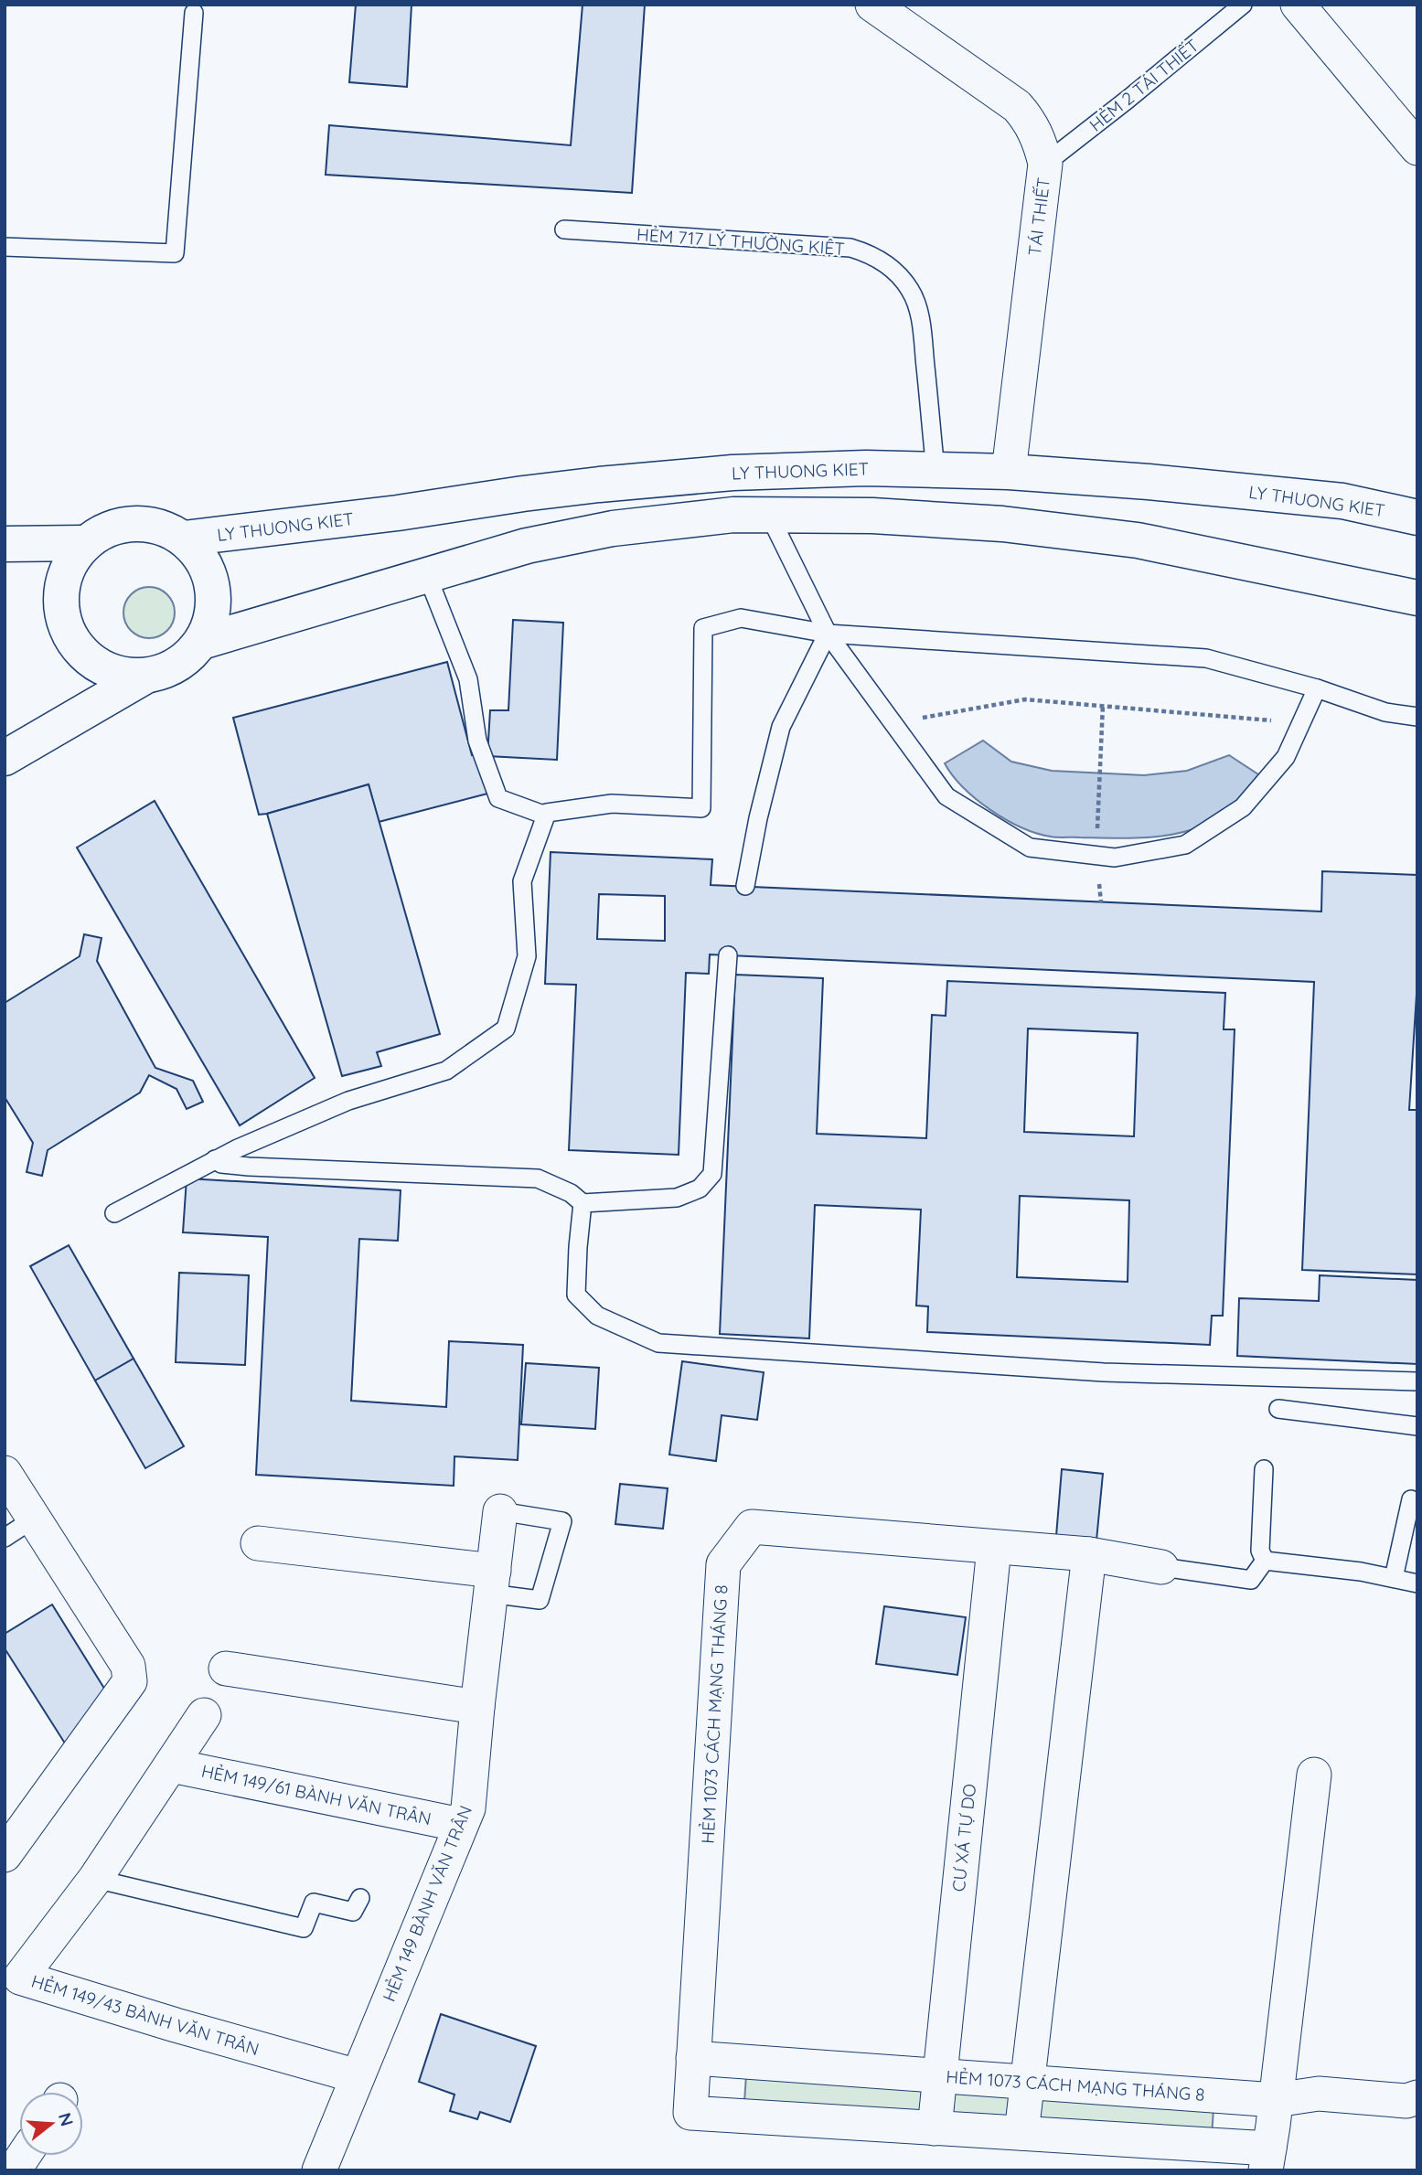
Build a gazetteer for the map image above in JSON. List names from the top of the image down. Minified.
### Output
{"streets":{"main road":["LY THUONG KIET"],"street":["TÁI THIẾT","HẺM 1073 CÁCH MẠNG THÁNG 8","HẺM 149/61 BÀNH VĂN TRÂN","CƯ XÁ TỰ DO","HẺM 149 BÀNH VĂN TRÂN","HẺM 149/43 BÀNH VĂN TRÂN"],"lane":["HẺM 2 TÁI THIẾT","HẺM 717 LÝ THƯỜNG KIỆT"]},"crossings":[["HẺM 2 TÁI THIẾT","TÁI THIẾT"],["TÁI THIẾT","LY THUONG KIET"],["HẺM 717 LÝ THƯỜNG KIỆT","LY THUONG KIET"],["HẺM 1073 CÁCH MẠNG THÁNG 8","CƯ XÁ TỰ DO"],["HẺM 149/61 BÀNH VĂN TRÂN","HẺM 149 BÀNH VĂN TRÂN"],["HẺM 149/61 BÀNH VĂN TRÂN","HẺM 149/43 BÀNH VĂN TRÂN"],["HẺM 149 BÀNH VĂN TRÂN","HẺM 149/43 BÀNH VĂN TRÂN"]],"north":"right"}
